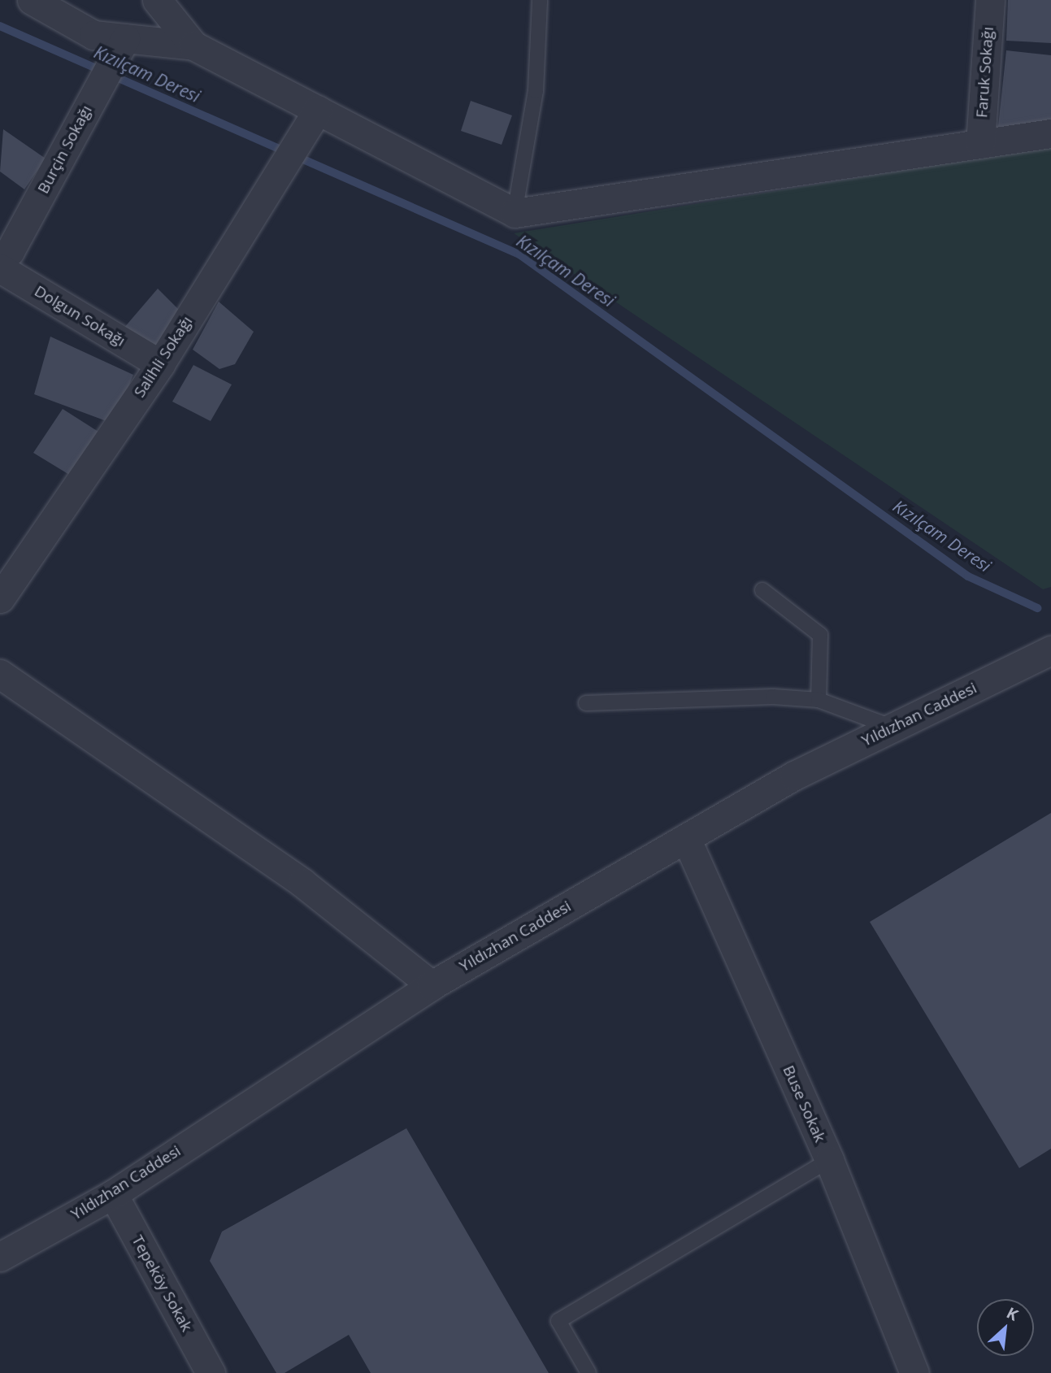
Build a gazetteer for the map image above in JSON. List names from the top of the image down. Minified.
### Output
{"streets":{"street":["Faruk Sokağı","Burçin Sokağı","Dolgun Sokağı","Salihli Sokağı","Yıldızhan Caddesi","Buse Sokak","Tepeköy Sokak"]},"crossings":[["Dolgun Sokağı","Salihli Sokağı"],["Yıldızhan Caddesi","Buse Sokak"],["Yıldızhan Caddesi","Tepeköy Sokak"]],"water":["Kızılçam Deresi"],"north":"top right"}
